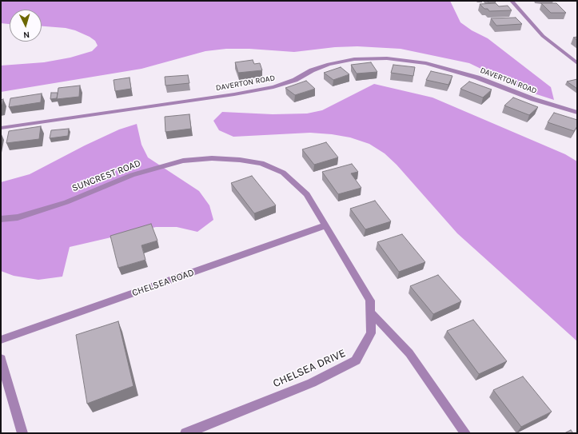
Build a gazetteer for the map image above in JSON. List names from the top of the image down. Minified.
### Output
{"streets":{"street":["DAVERTON ROAD","SUNCREST ROAD","CHELSEA ROAD","CHELSEA DRIVE"]},"crossings":[["SUNCREST ROAD","CHELSEA ROAD"],["SUNCREST ROAD","CHELSEA DRIVE"],["CHELSEA ROAD","CHELSEA DRIVE"]],"north":"bottom"}
